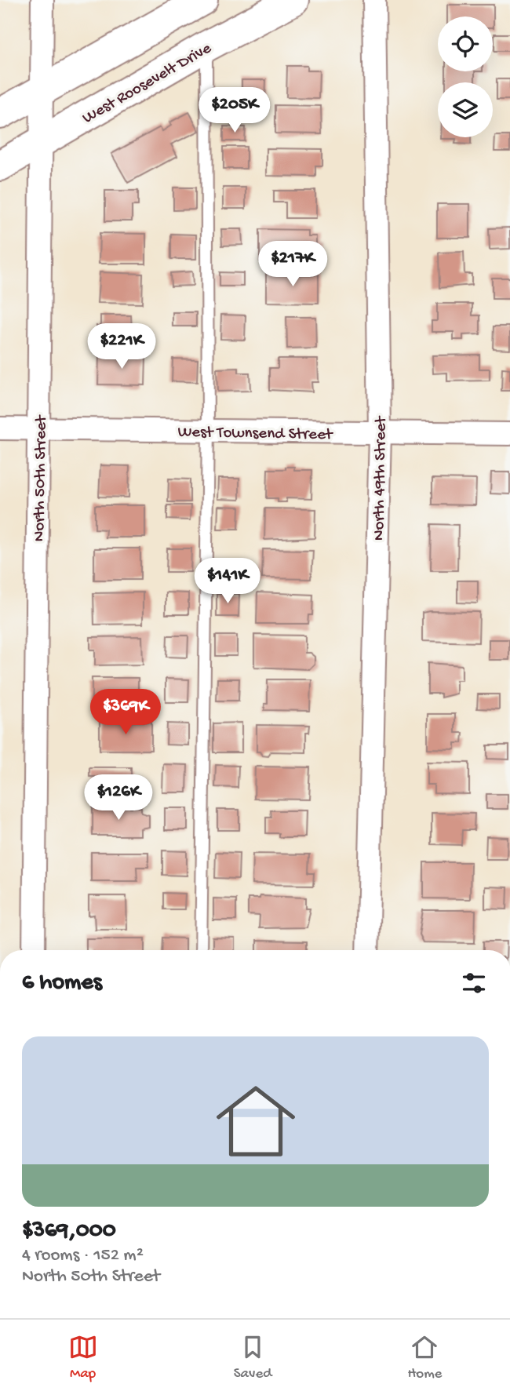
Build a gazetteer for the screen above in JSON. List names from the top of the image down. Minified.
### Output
{"streets":{"street":["West Roosevelt Drive","West Townsend Street","North 50th Street","North 49th Street"]},"crossings":[["West Roosevelt Drive","North 50th Street"],["West Townsend Street","North 50th Street"],["West Townsend Street","North 49th Street"]],"page":{"price":["$205K","$217K","$221K","$141K","$369K","$126K"],"heading":"6 homes","list":[{"name":"$369,000","note":"4 rooms · 152 m² · North 50th Street"}],"tabs":["Map","Saved","Home"]}}
